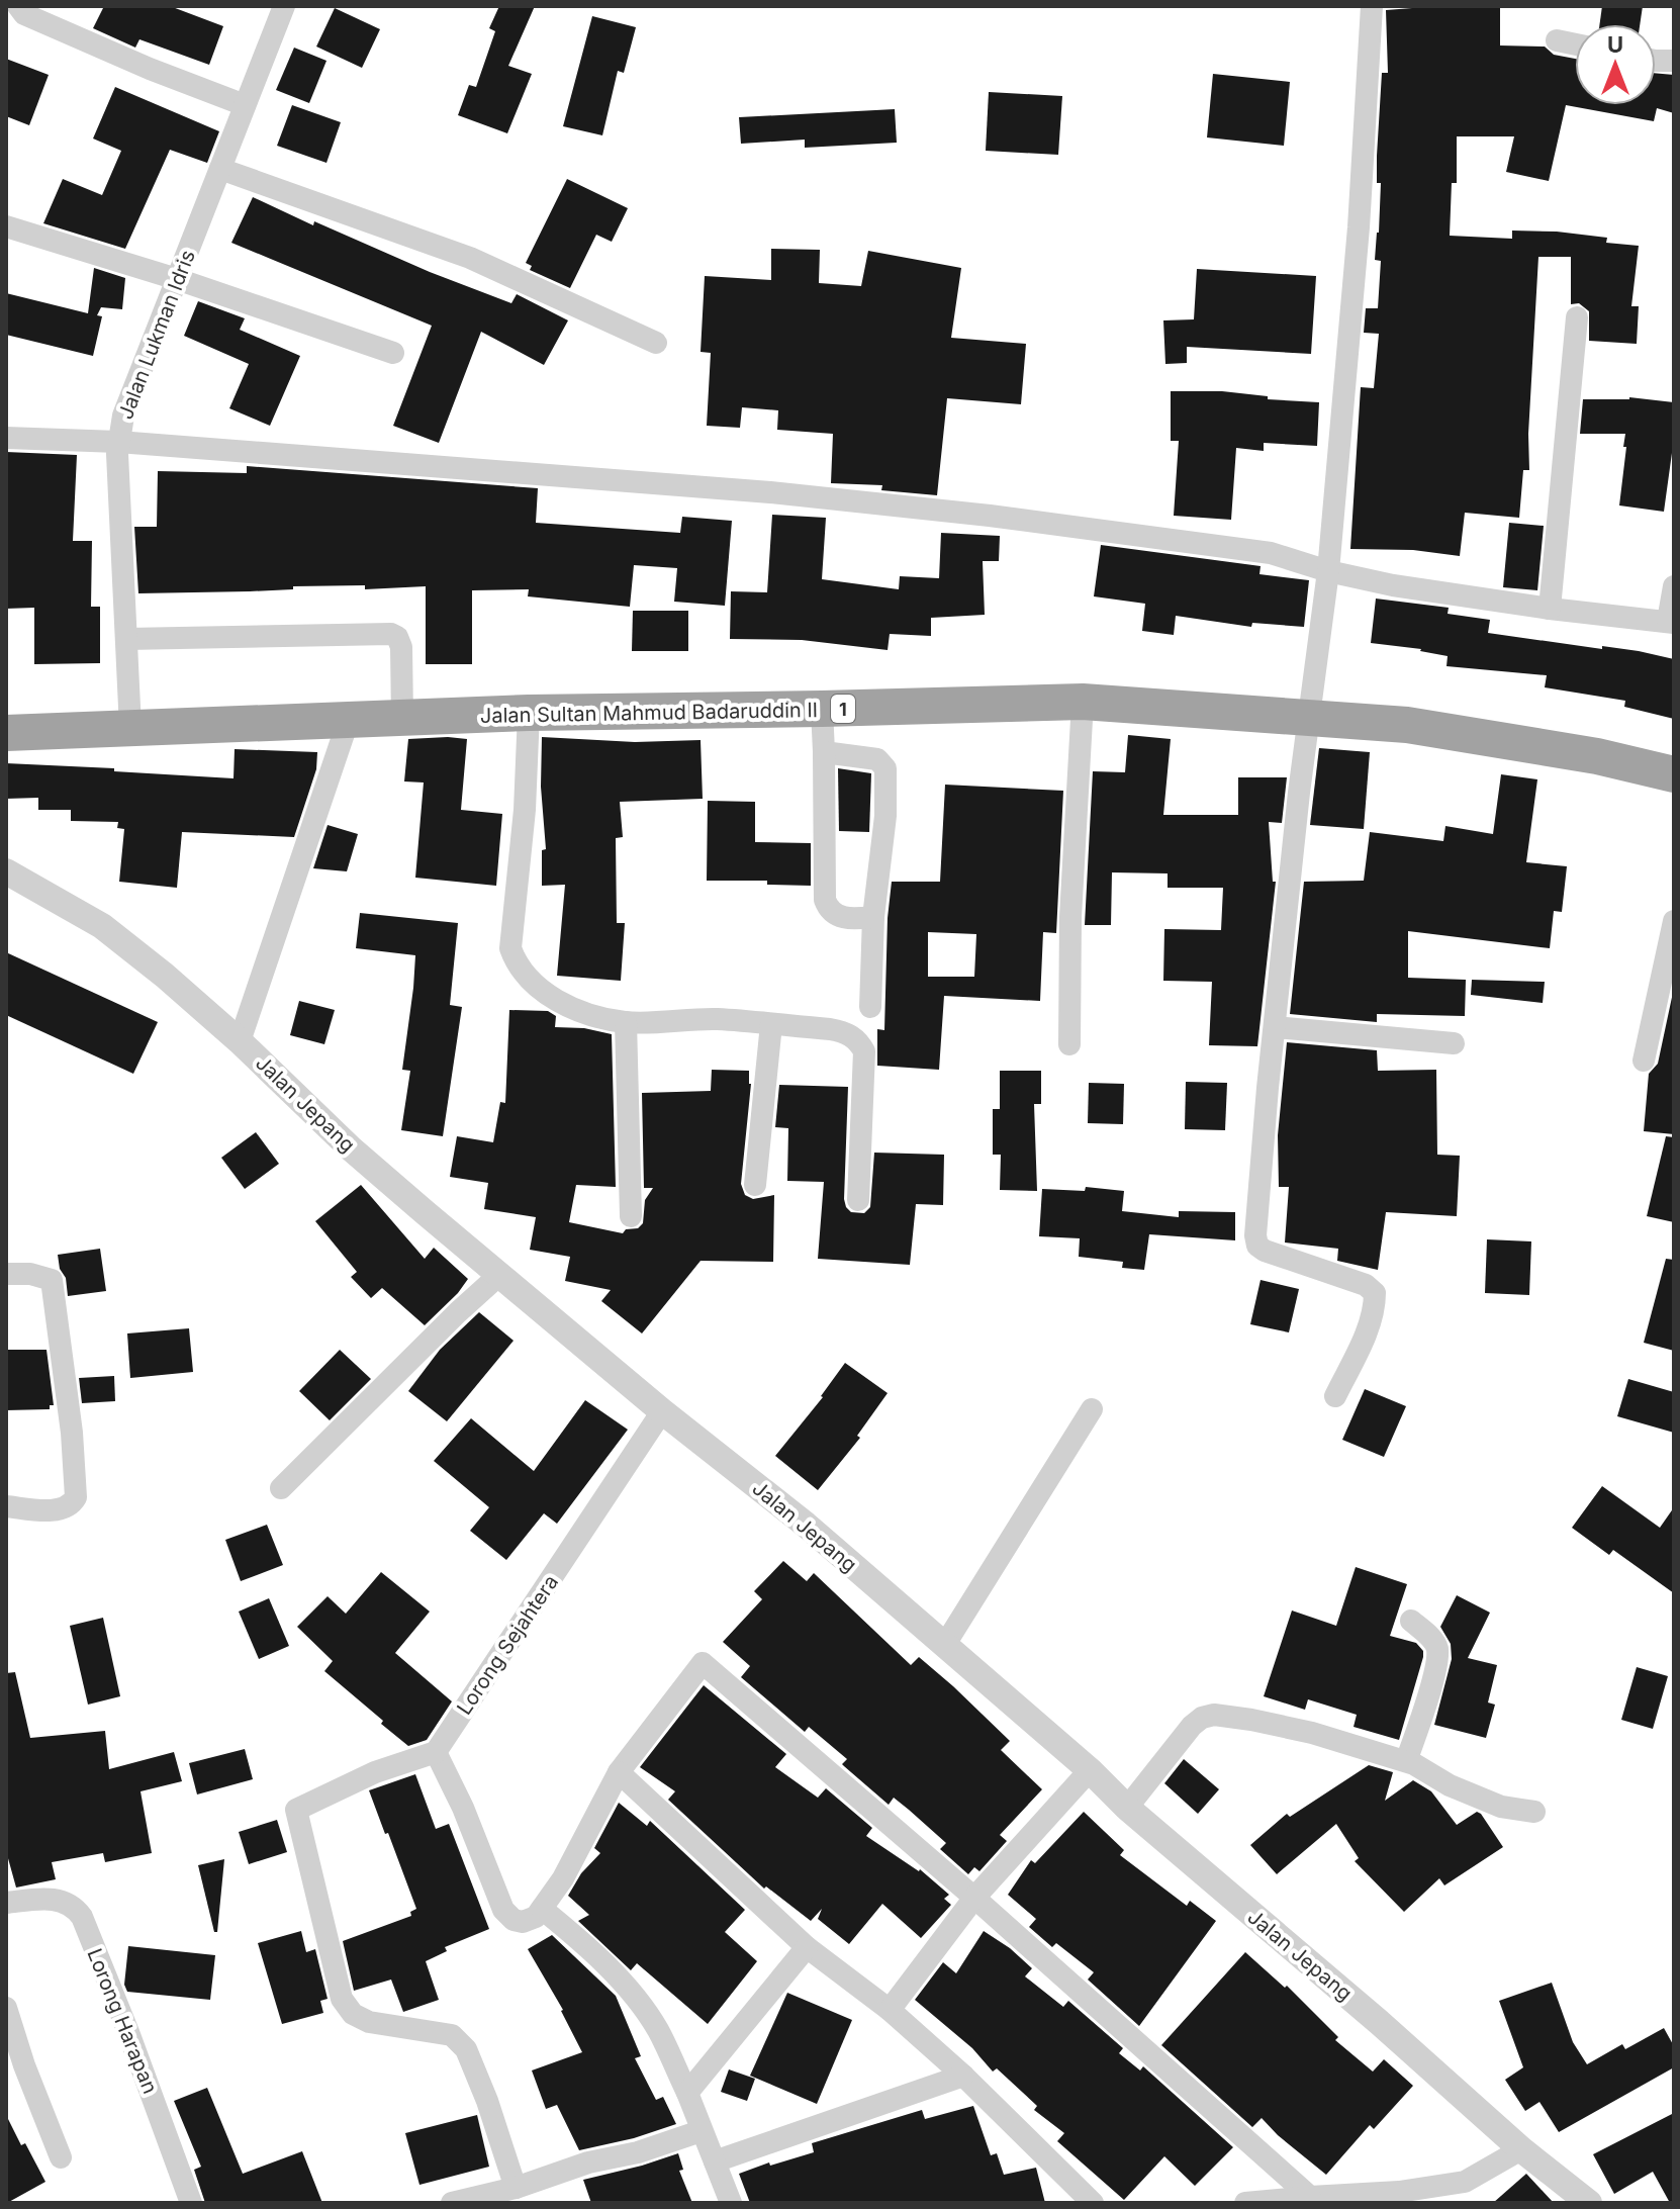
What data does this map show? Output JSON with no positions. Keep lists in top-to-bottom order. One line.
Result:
{"streets":{"highway":["1","Jalan Sultan Mahmud Badaruddin II"],"street":["Jalan Lukman Idris","Jalan Jepang","Lorong Sejahtera","Lorong Harapan"]},"crossings":[["Jalan Lukman Idris","Jalan Sultan Mahmud Badaruddin II"],["Jalan Jepang","Lorong Sejahtera"]],"north":"top"}
